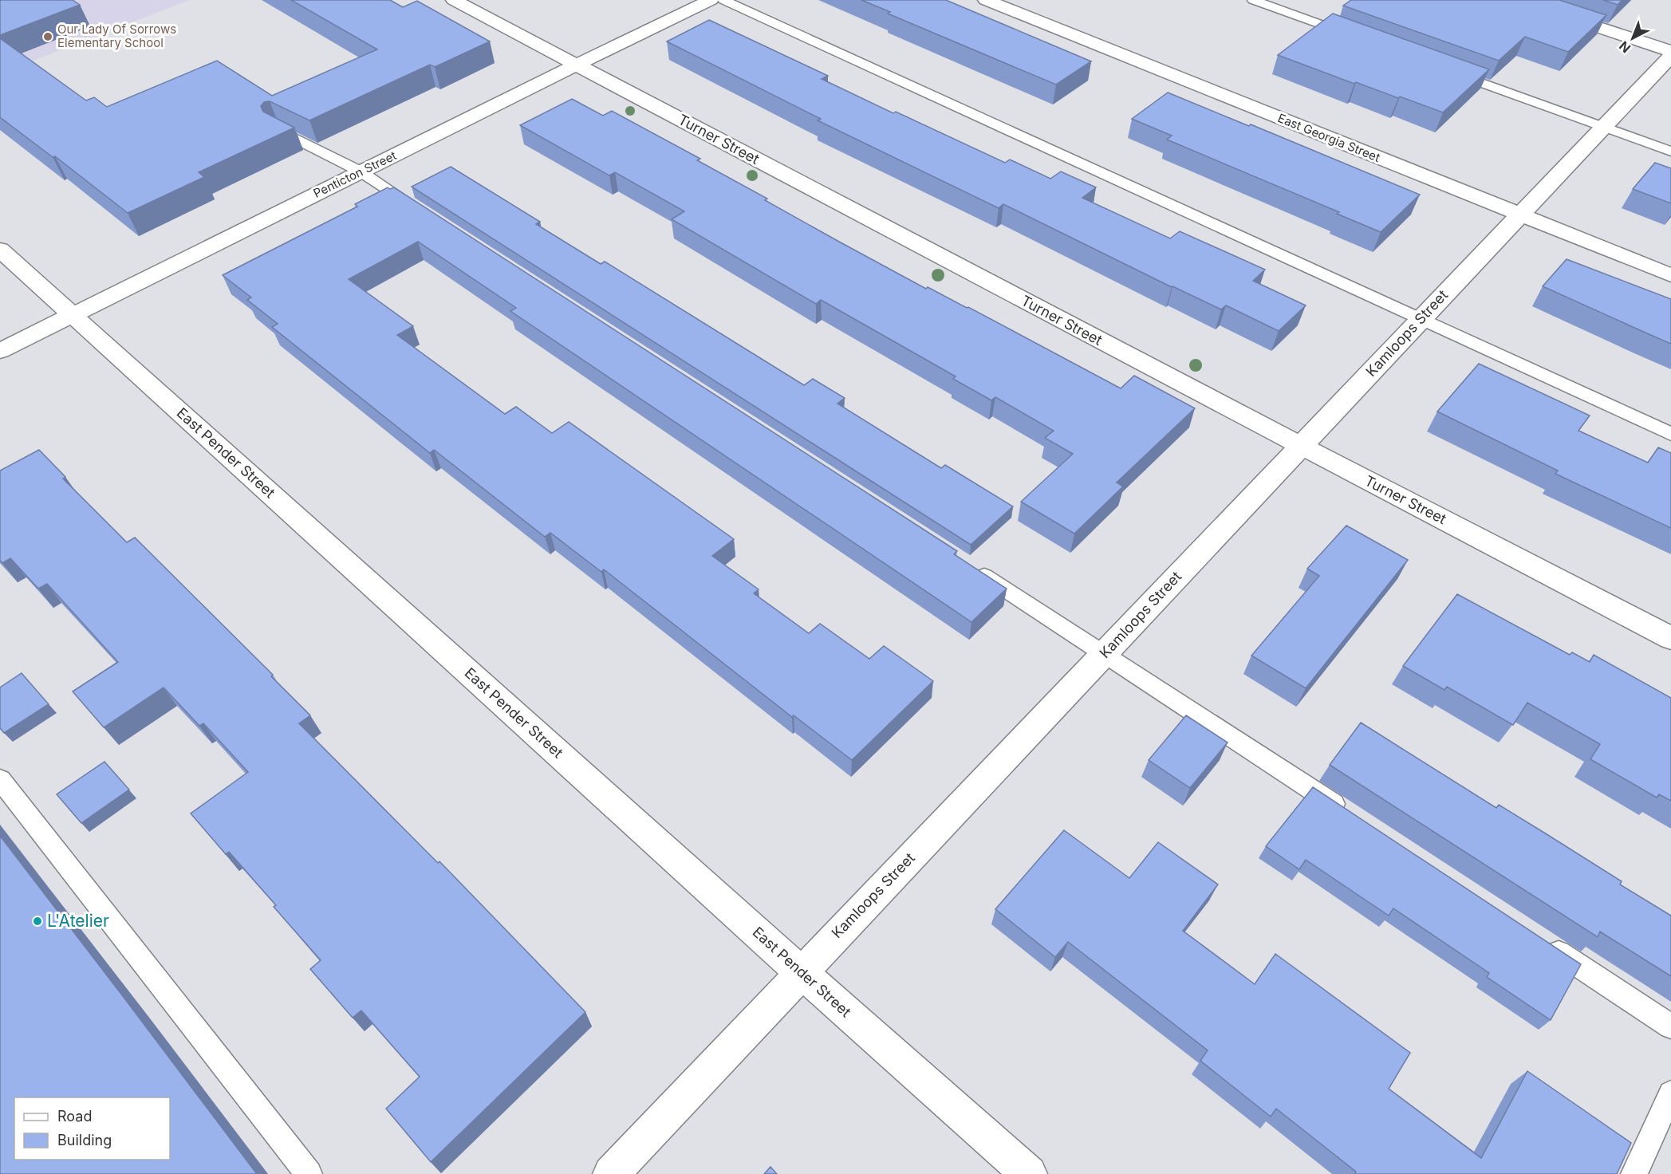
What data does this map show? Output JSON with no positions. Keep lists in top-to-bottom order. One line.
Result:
{"streets":{"street":["East Georgia Street","Turner Street","Penticton Street","Kamloops Street","East Pender Street"]},"crossings":[["East Georgia Street","Kamloops Street"],["Turner Street","Penticton Street"],["Turner Street","Kamloops Street"],["Penticton Street","East Pender Street"],["Kamloops Street","East Pender Street"]],"places":["Our Lady Of Sorrows Elementary School","L'Atelier"],"legend":["Road","Building"],"north":"bottom left"}
